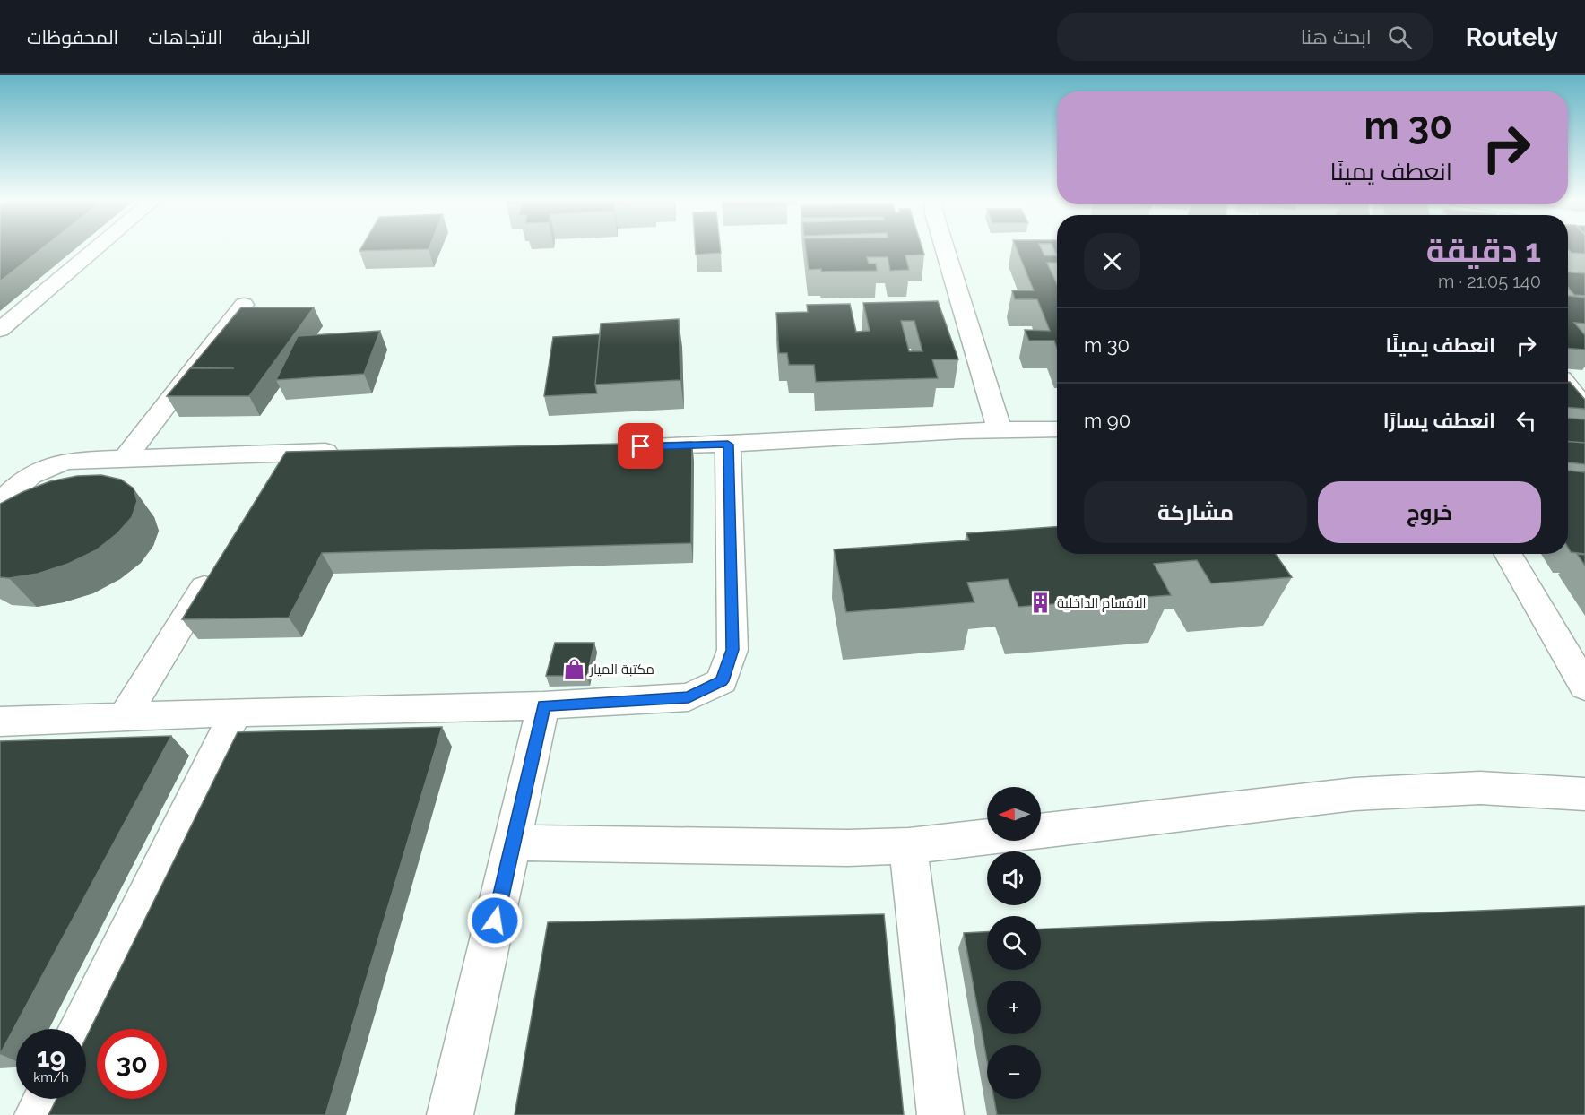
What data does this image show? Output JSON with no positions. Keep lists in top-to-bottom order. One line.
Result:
{"places":{"building":["الاقسام الداخلية"],"shop":["مكتبة الميار"]},"north":"left","page":{"header":"Routely","search":"ابحث هنا","nav":["الخريطة","الاتجاهات","المحفوظات"],"turn":["30 m","انعطف يمينًا"],"heading":["1 دقيقة","140 m · 21:05"],"list":[{"name":"انعطف يمينًا","value":"30 m"},{"name":"انعطف يسارًا","value":"90 m"}],"buttons":["خروج","مشاركة"],"map_buttons":["+","−"],"speed":"19 km/h","limit":"30"}}
